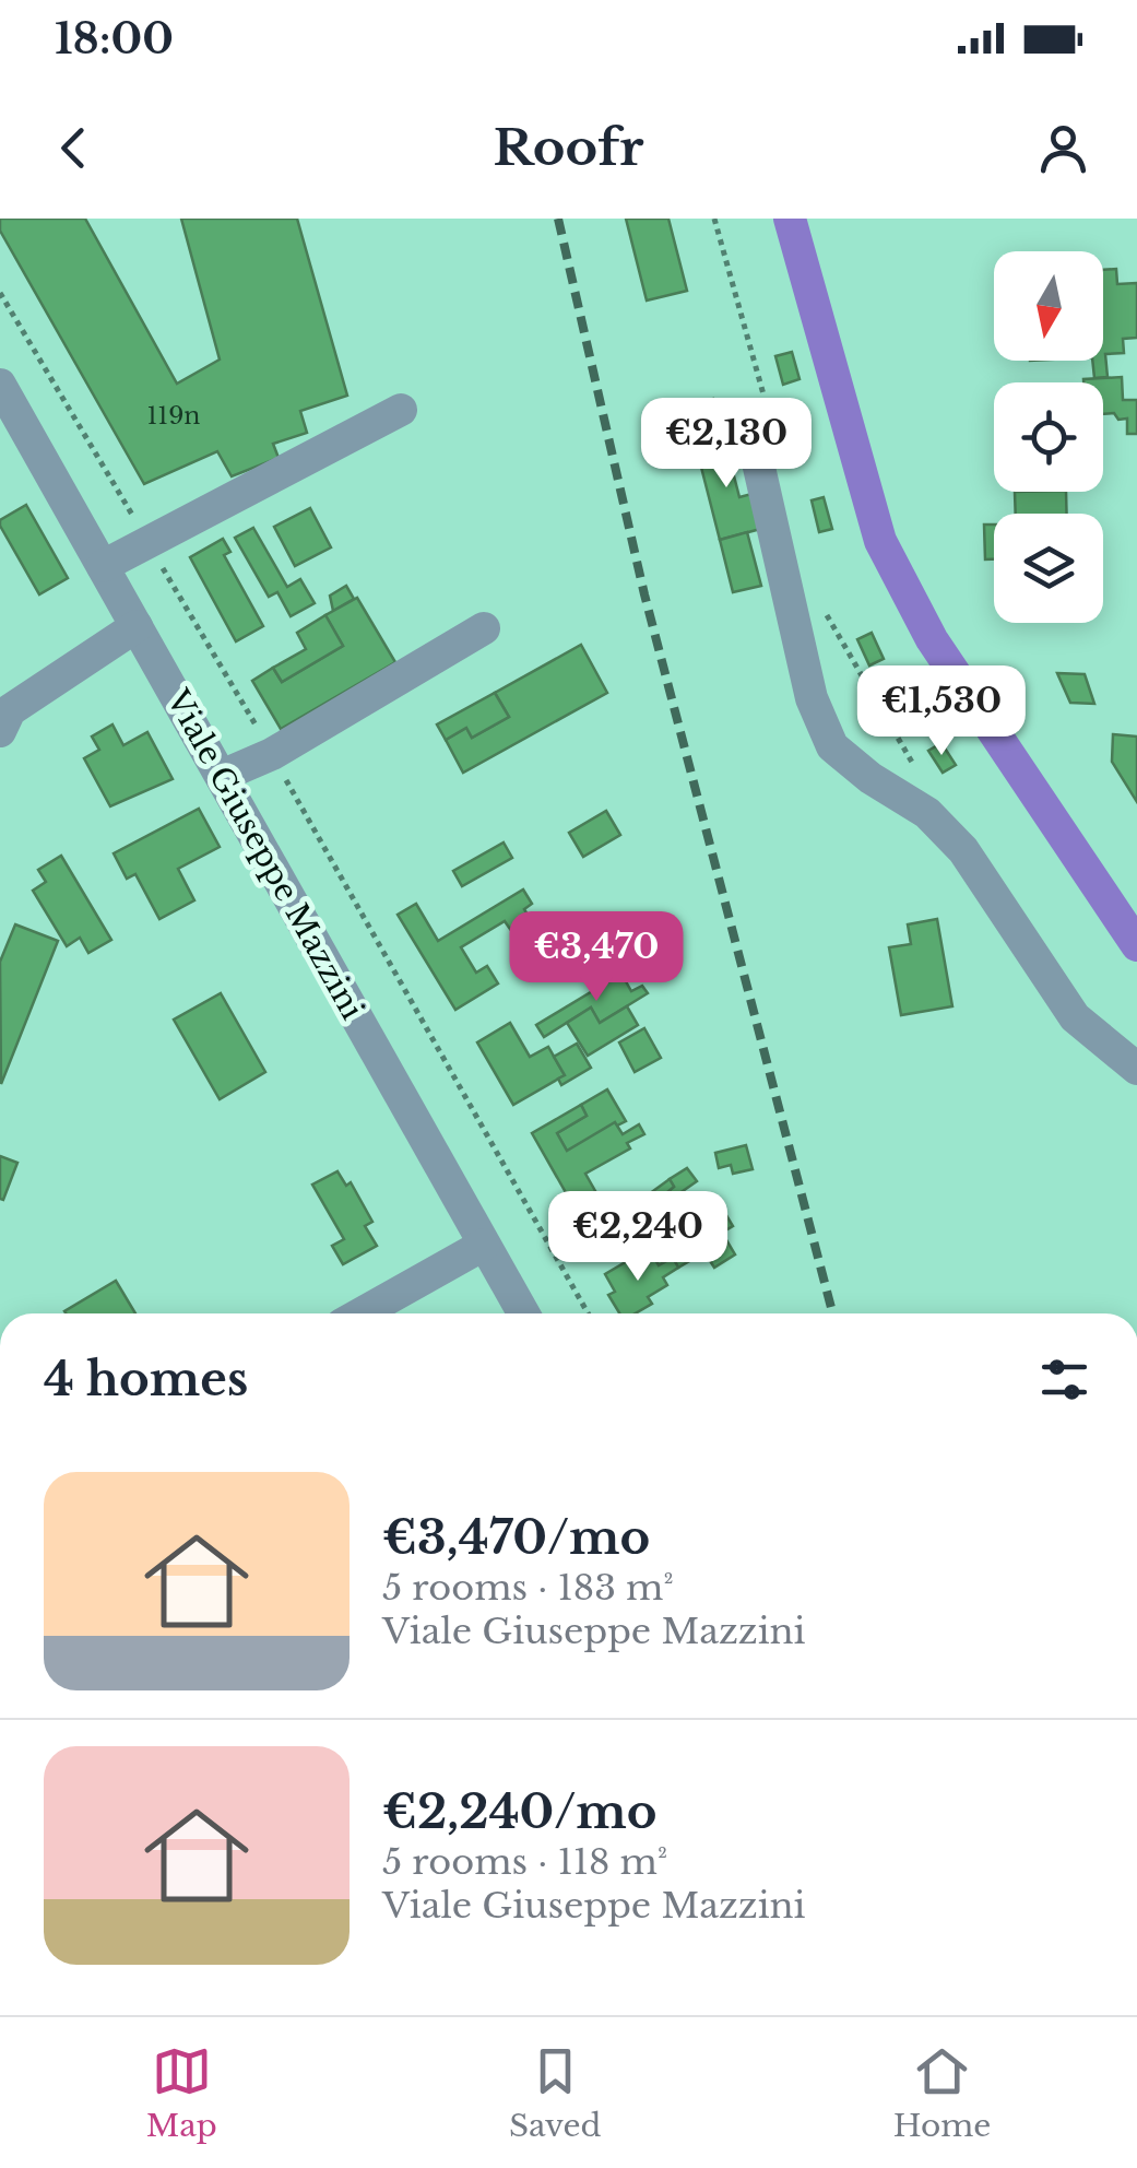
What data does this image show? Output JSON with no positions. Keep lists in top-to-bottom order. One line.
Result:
{"streets":{"street":["Viale Giuseppe Mazzini"]},"house_numbers":["119n"],"north":"bottom","page":{"status":"18:00","header":"Roofr","price":["€2,130","€1,530","€3,470","€2,240"],"heading":"4 homes","list":[{"name":"€3,470/mo","note":"5 rooms · 183 m² · Viale Giuseppe Mazzini"},{"name":"€2,240/mo","note":"5 rooms · 118 m² · Viale Giuseppe Mazzini"}],"tabs":["Map","Saved","Home"]}}
